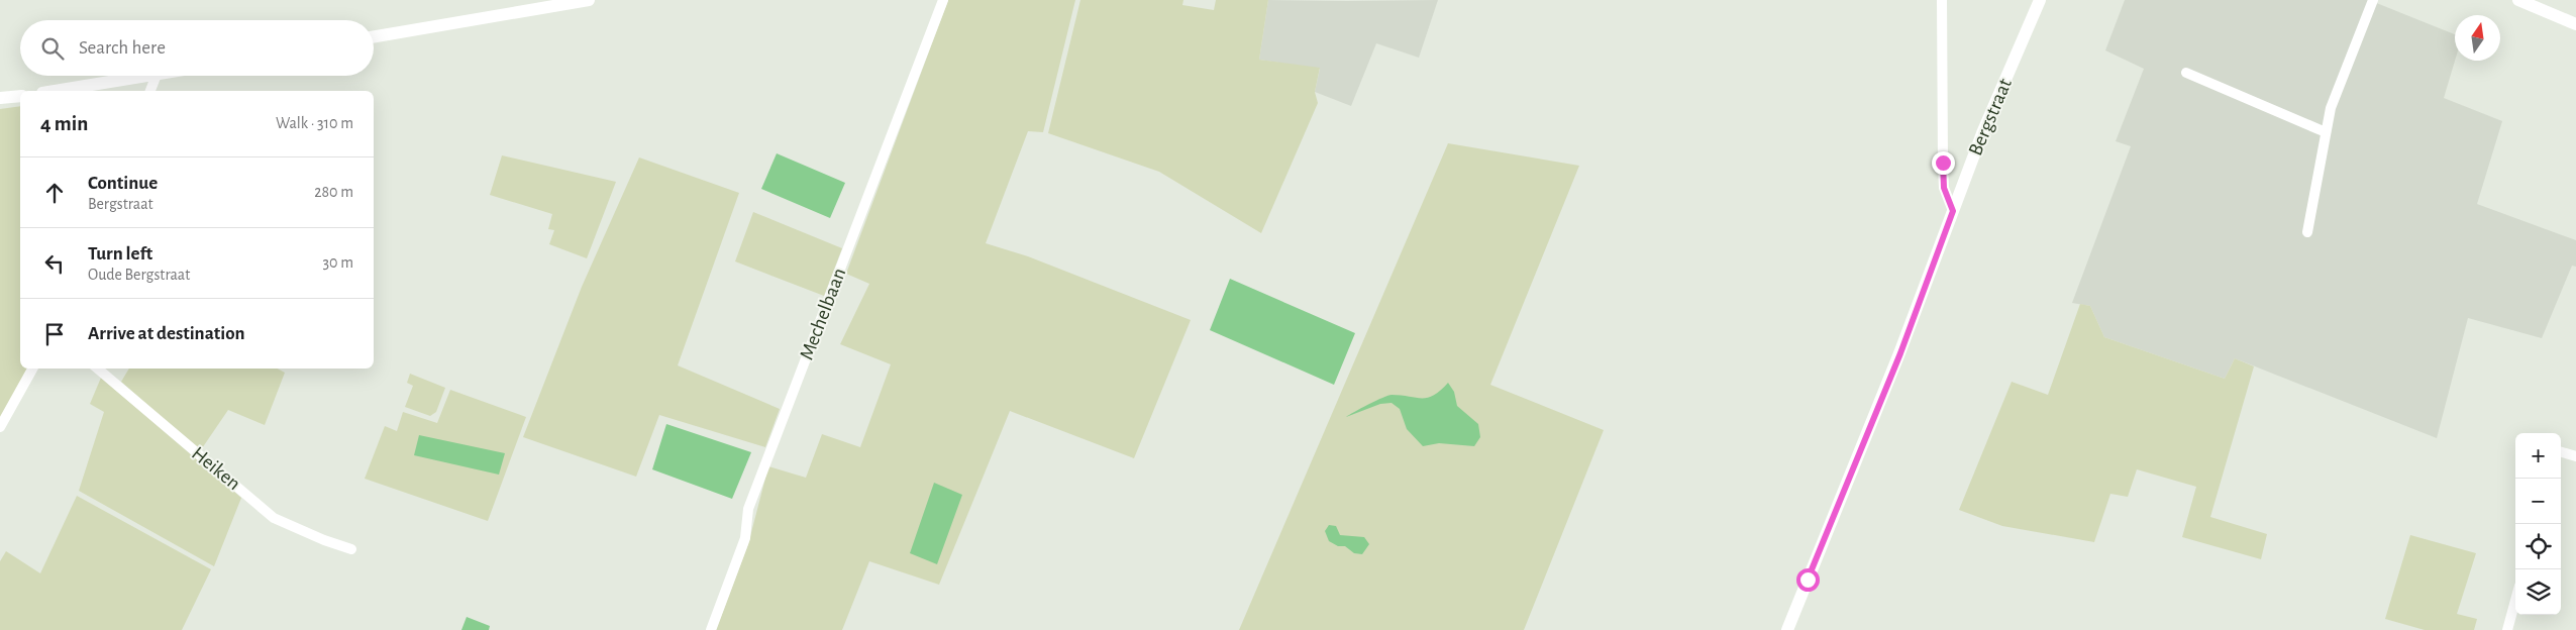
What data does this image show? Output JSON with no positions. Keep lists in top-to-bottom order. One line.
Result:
{"streets":{"street":["Bergstraat","Mechelbaan","Heiken"]},"north":"top","page":{"search":"Search here","heading":["4 min","Walk · 310 m"],"list":[["Continue","Bergstraat","280 m"],["Turn left","Oude Bergstraat","30 m"],"Arrive at destination"],"map_buttons":["+","−"]}}
